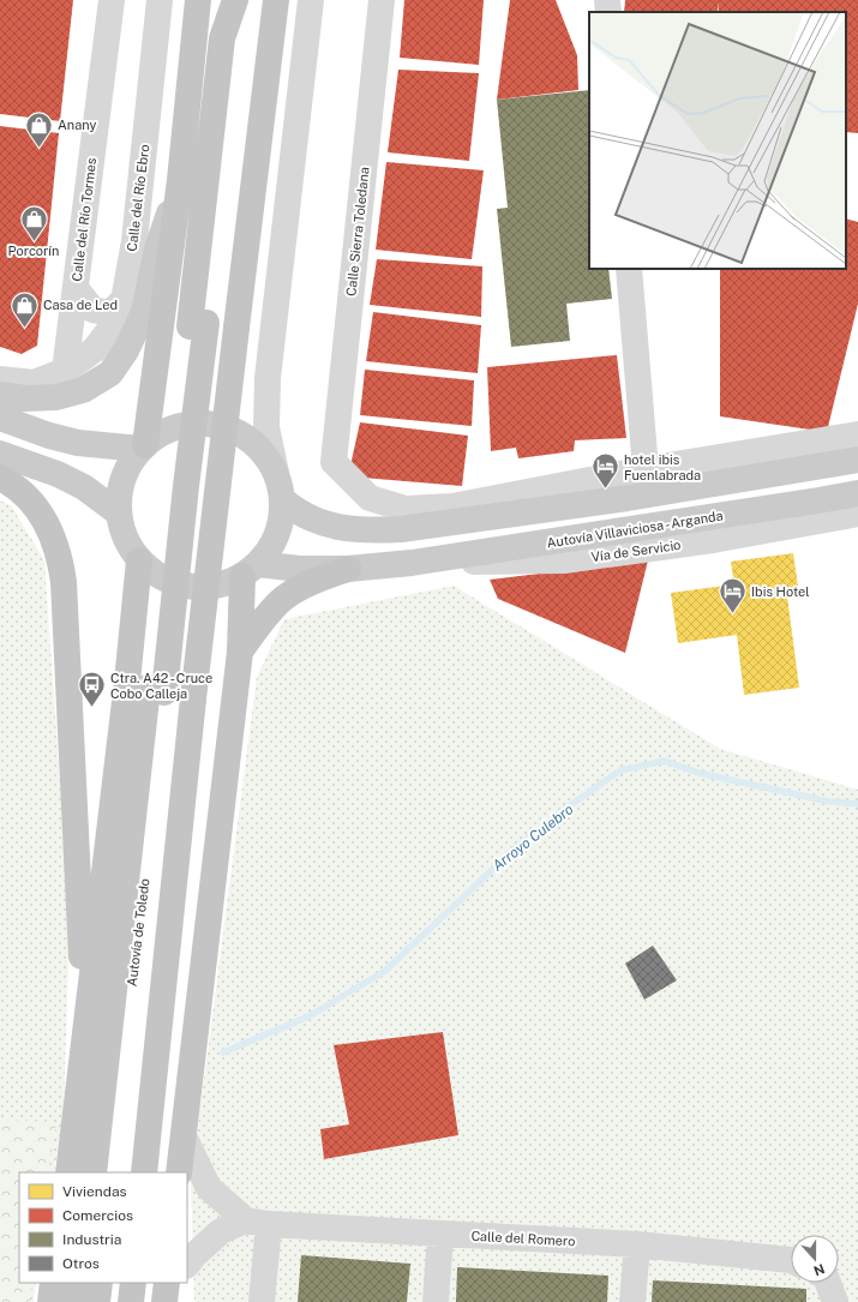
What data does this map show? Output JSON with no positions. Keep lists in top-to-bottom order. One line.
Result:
{"streets":{"highway":["Autovía de Toledo"],"main road":["Autovía Villaviciosa - Arganda"],"street":["Calle del Río Ebro","Calle del Río Tormes","Calle Sierra Toledana","Vía de Servicio","Calle del Romero"]},"crossings":[["Calle del Río Ebro","Calle del Río Tormes"],["Autovía Villaviciosa - Arganda","Vía de Servicio"]],"water":["Arroyo Culebro"],"places":{"shop":["Anany","Porcorín","Casa de Led"],"hotel":["hotel ibis Fuenlabrada","Ibis Hotel"],"bus stop":["Ctra. A42 - Cruce Cobo Calleja"]},"legend":["Viviendas","Comercios","Industria","Otros"],"north":"bottom"}
